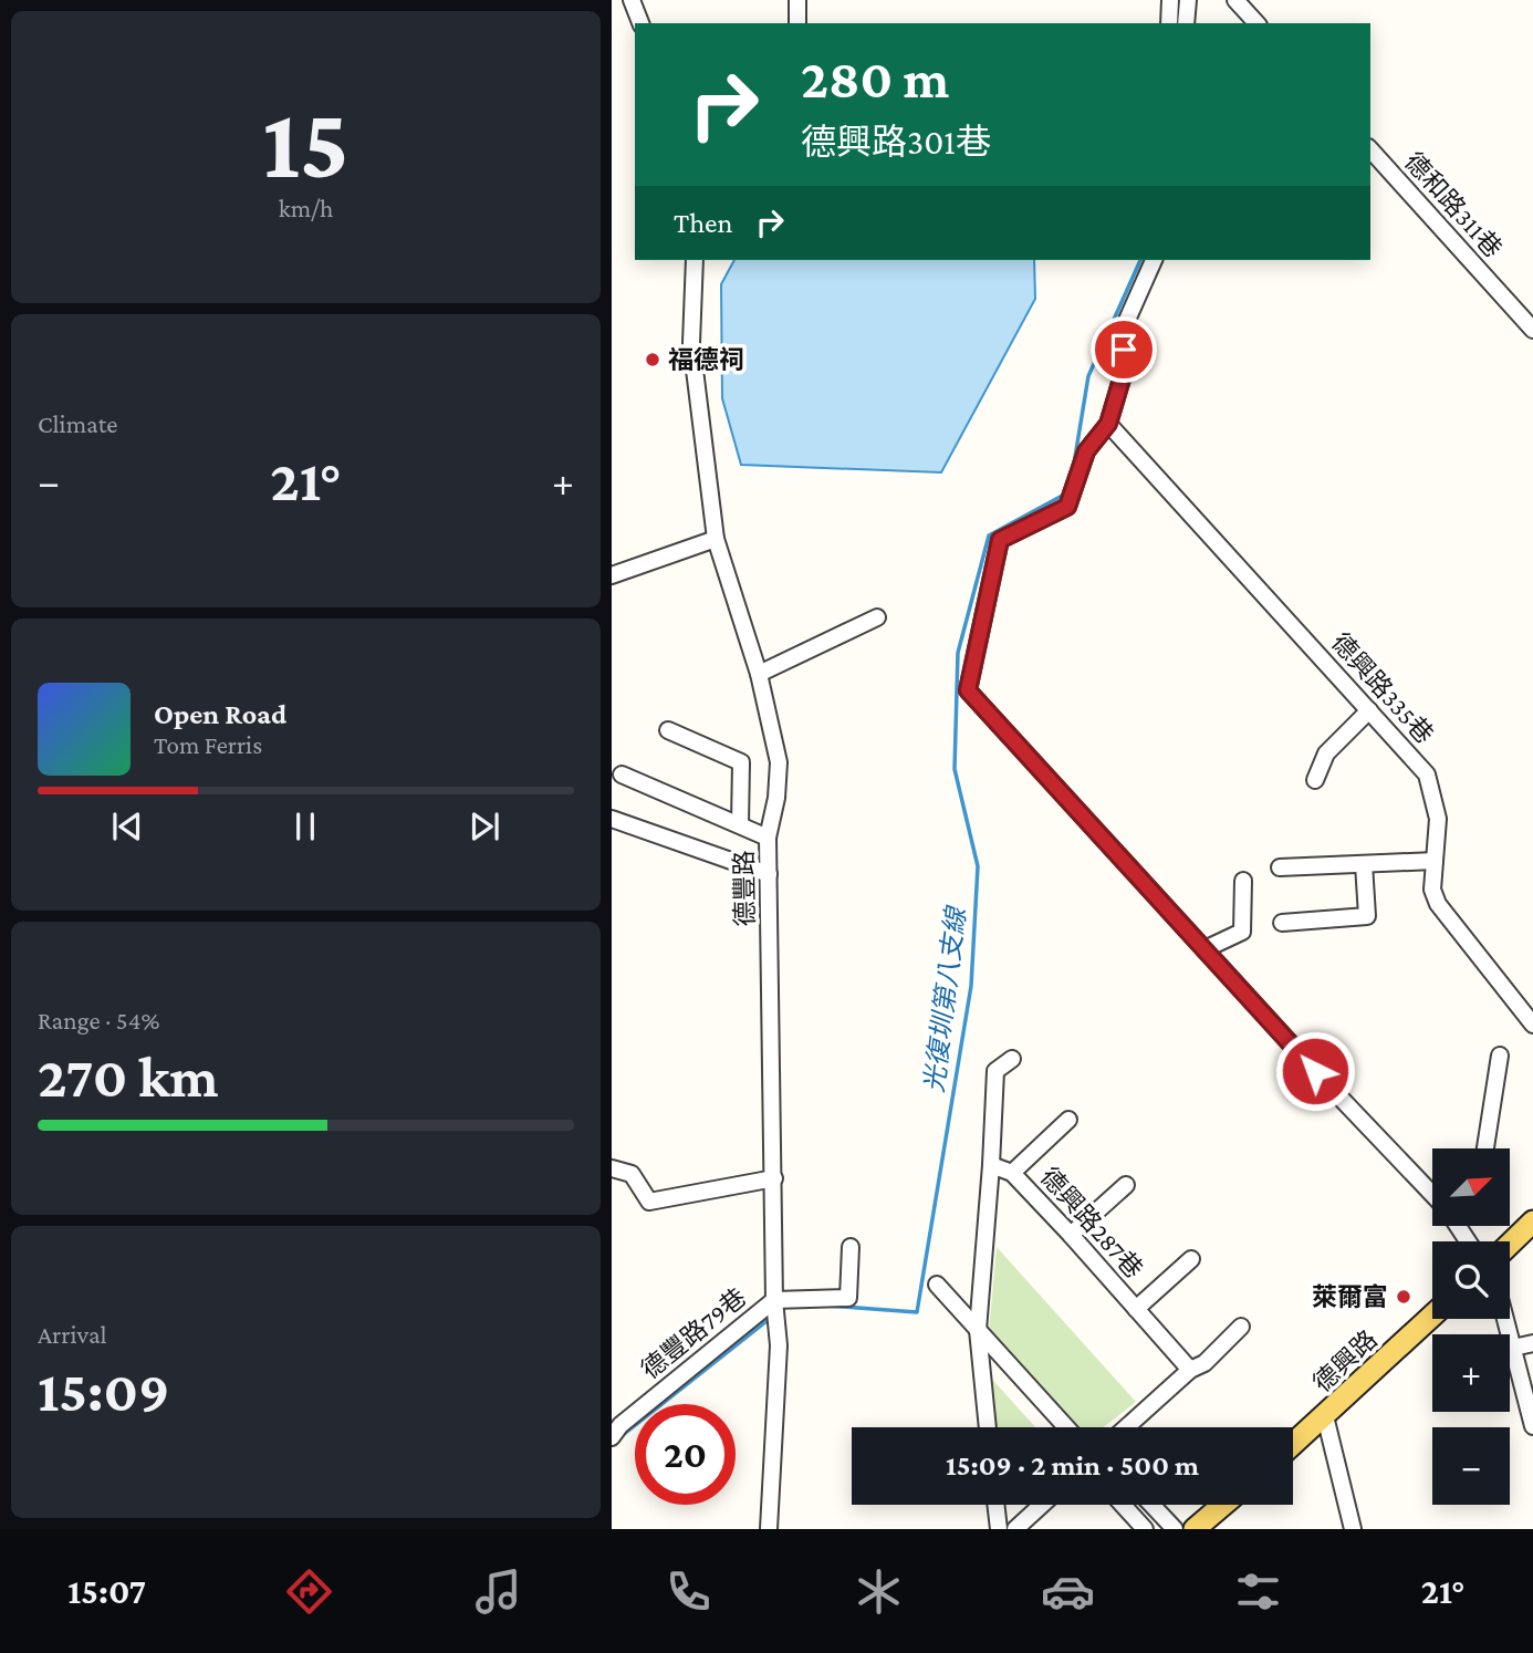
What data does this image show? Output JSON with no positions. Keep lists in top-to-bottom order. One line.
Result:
{"streets":{"main road":["德興路"],"street":["德和路311巷","德興路335巷","德豐路","德興路287巷","德豐路79巷"]},"crossings":[["德豐路","德豐路79巷"]],"water":["光復圳第八支線"],"places":["福德祠","萊爾富"],"north":"top right","page":{"tile":[["15","km/h"],"Climate",["Range · 54%","270 km"],["Arrival","15:09"]],"turn":["280 m","德興路301巷"],"then":"Then","heat":["−","21°","+"],"song":["Open Road","Tom Ferris"],"map_buttons":["+","−"],"limit":"20","trip":"15:09 · 2 min · 500 m","tabs":["15:07","21°"]}}
